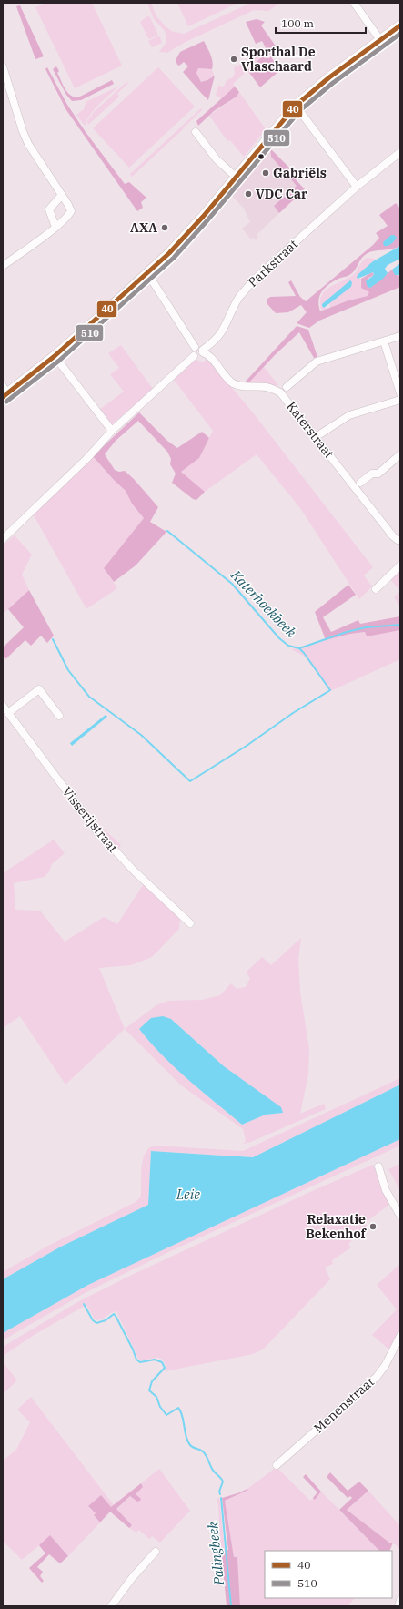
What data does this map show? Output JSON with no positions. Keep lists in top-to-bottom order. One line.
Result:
{"streets":{"street":["Parkstraat","Katerstraat","Visserijstraat","Menenstraat"]},"crossings":[["Parkstraat","Katerstraat"]],"water":["Katerhoekbeek","Leie","Palingbeek"],"places":["Sporthal De Vlaschaard","Gabriëls","VDC Car","AXA","Relaxatie Bekenhof"],"lines":["transit line 40","transit line 510"],"legend":["40","510"],"scale_bar":"100 m"}
